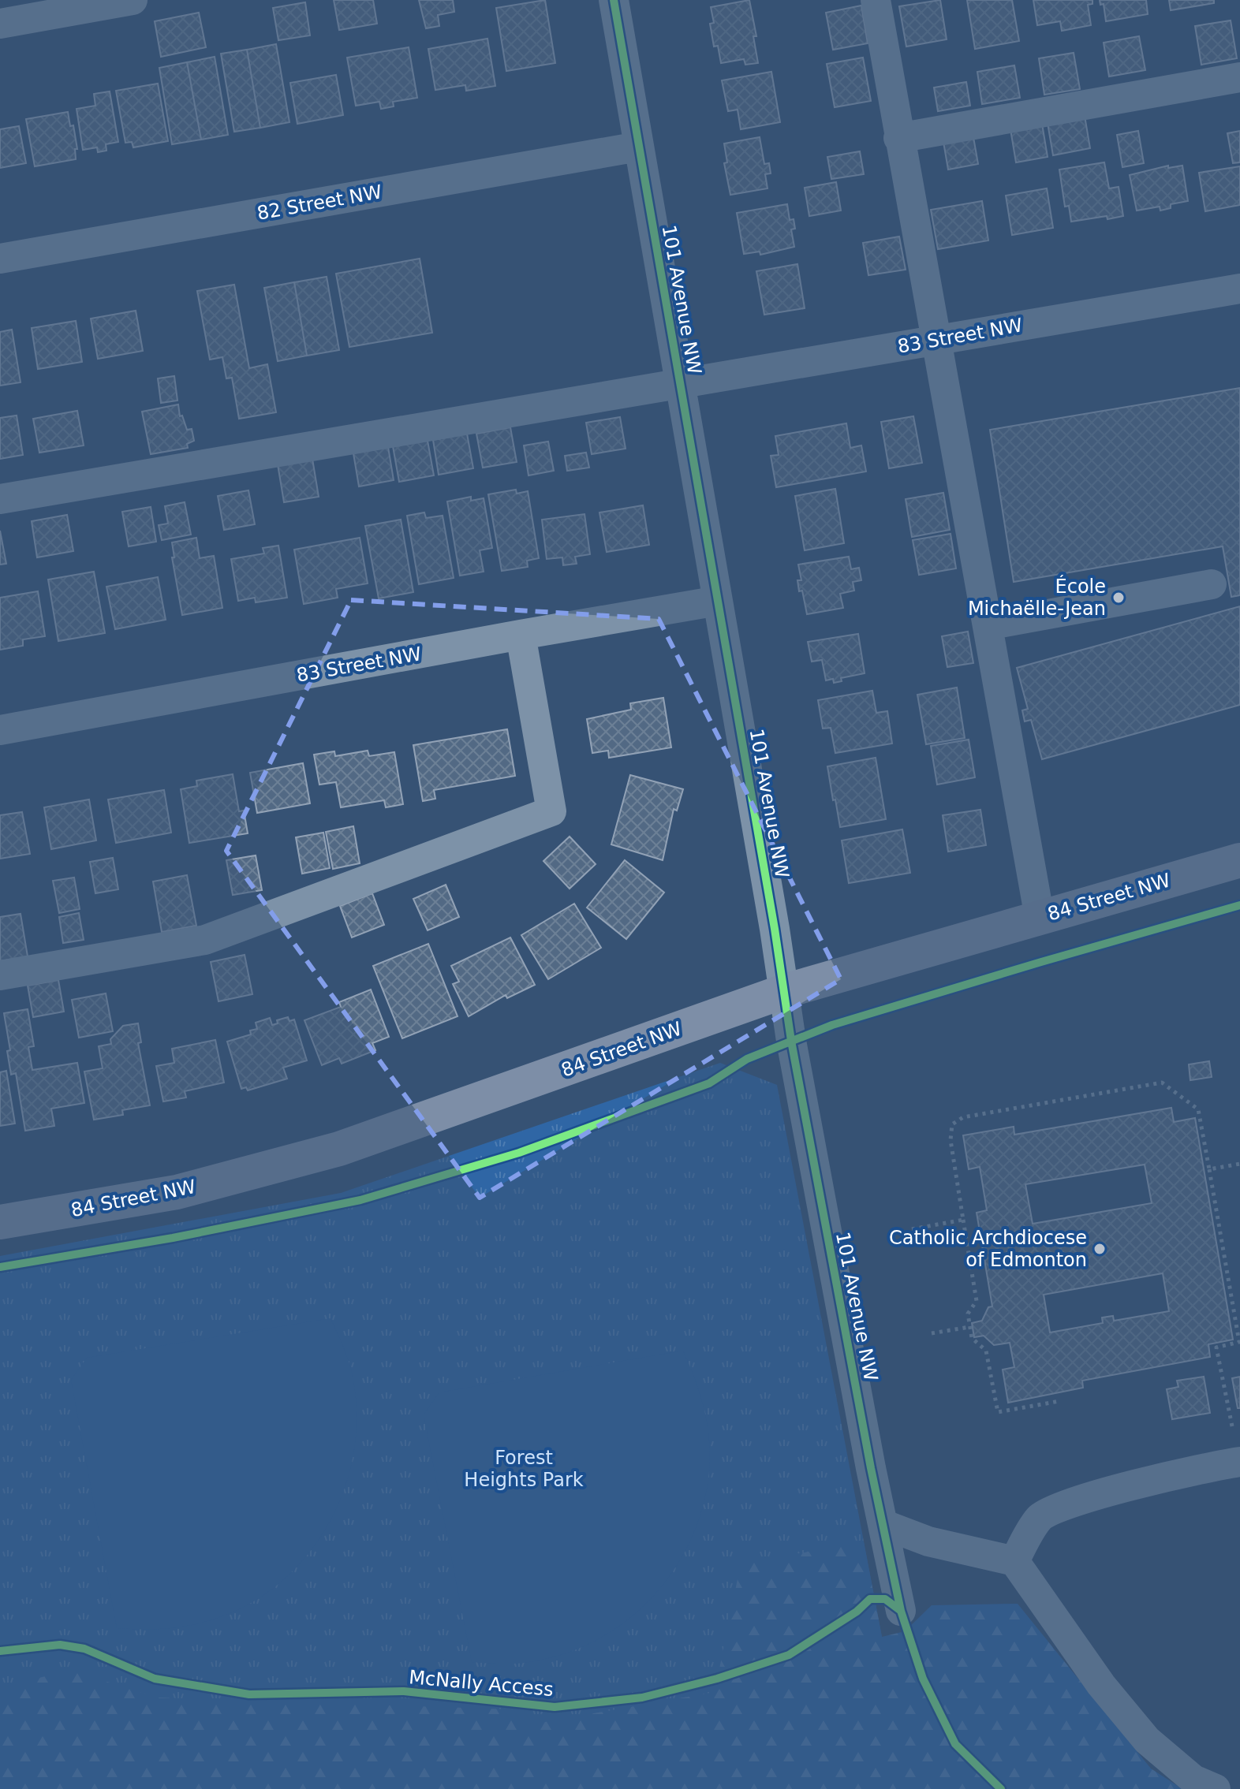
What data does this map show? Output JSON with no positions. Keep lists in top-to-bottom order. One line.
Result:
{"streets":{"main road":["84 Street NW"],"street":["82 Street NW","101 Avenue NW","83 Street NW"],"cycle path":["McNally Access"]},"crossings":[["82 Street NW","101 Avenue NW"],["101 Avenue NW","83 Street NW"],["101 Avenue NW","84 Street NW"]],"parks":["Forest Heights Park"],"places":["École Michaëlle-Jean","Catholic Archdiocese of Edmonton"]}
